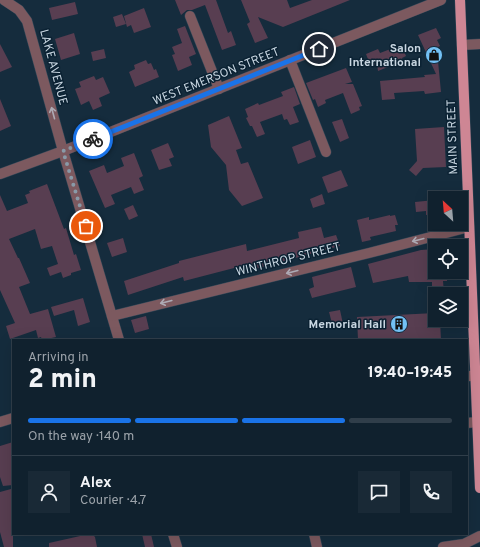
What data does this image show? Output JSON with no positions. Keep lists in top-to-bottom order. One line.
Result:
{"streets":{"main road":["MAIN STREET"],"street":["LAKE AVENUE","WEST EMERSON STREET","WINTHROP STREET"]},"crossings":[["LAKE AVENUE","WEST EMERSON STREET"],["LAKE AVENUE","WINTHROP STREET"],["MAIN STREET","WINTHROP STREET"]],"one_way":["LAKE AVENUE","WINTHROP STREET"],"places":{"shop":["Salon International"],"building":["Memorial Hall"]},"north":"top left","page":{"heading":["2 min","Arriving in","19:40–19:45"],"panel":["Alex","Courier · 4.7"],"bar":"On the way · 140 m"}}
